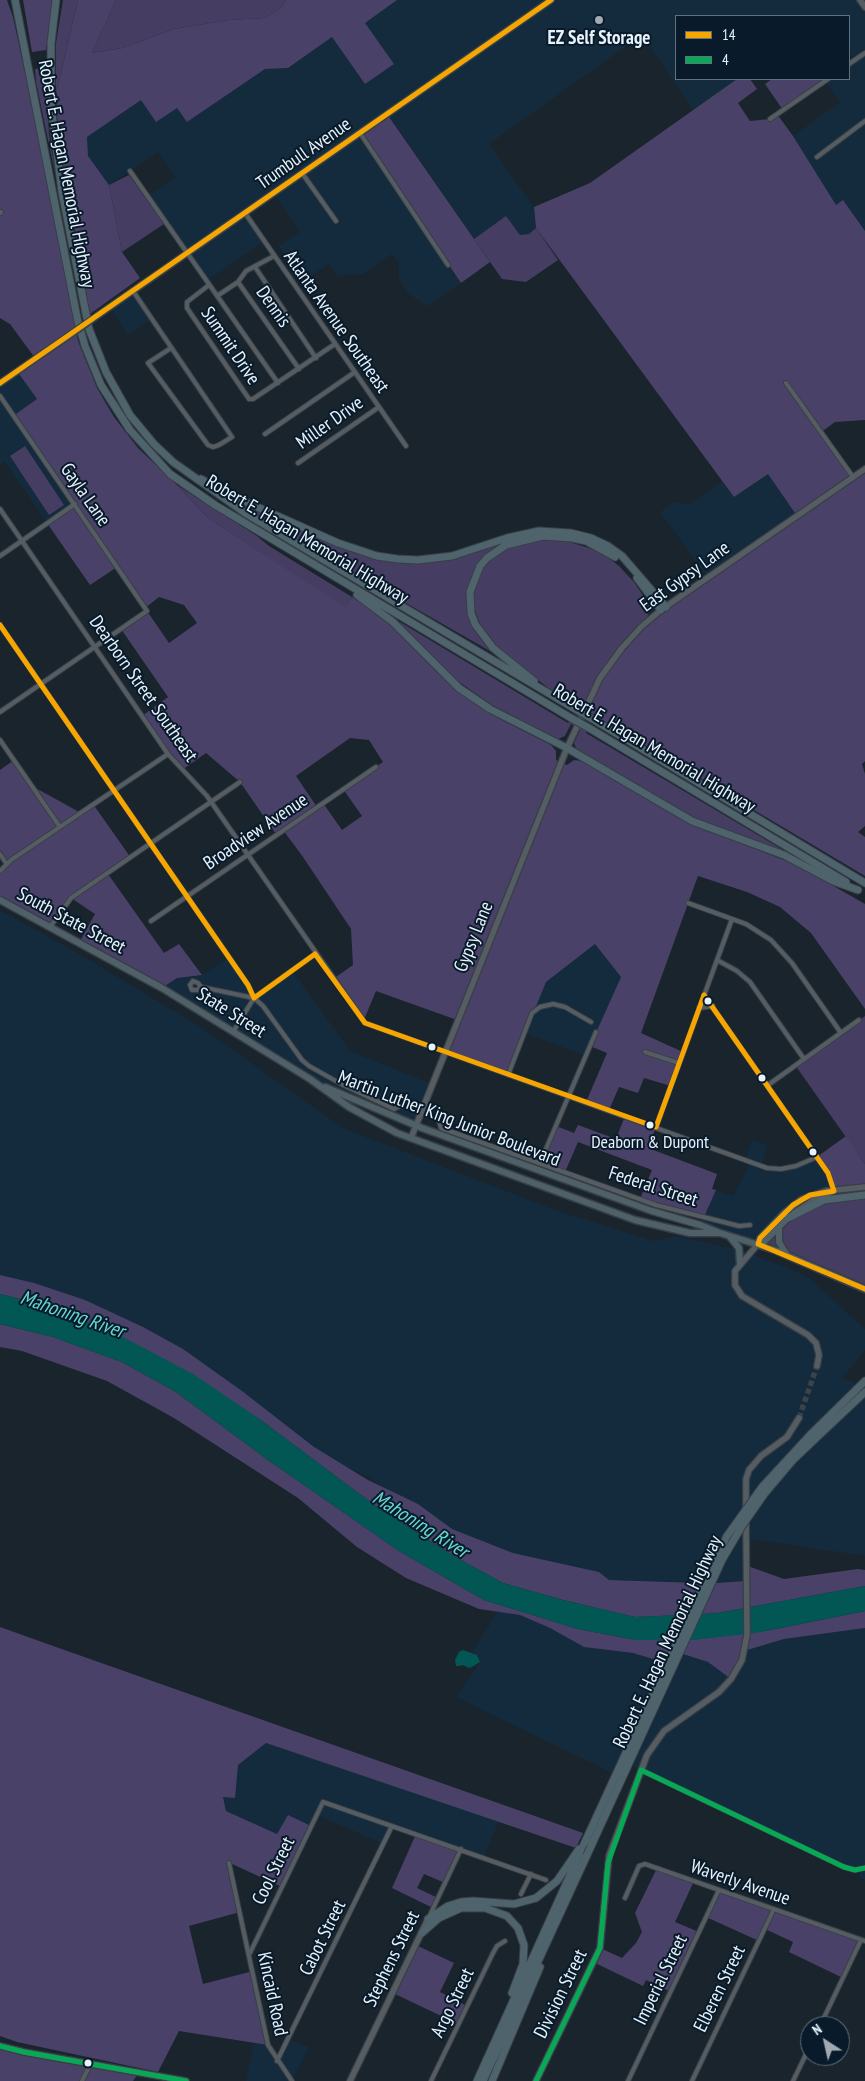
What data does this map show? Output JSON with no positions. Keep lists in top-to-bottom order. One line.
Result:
{"streets":{"highway":["Robert E. Hagan Memorial Highway"],"main road":["South State Street","State Street","Martin Luther King Junior Boulevard"],"street":["Trumbull Avenue","Dennis","Atlanta Avenue Southeast","Summit Drive","Miller Drive","Gayla Lane","East Gypsy Lane","Dearborn Street Southeast","Broadview Avenue","Gypsy Lane","Federal Street","Cool Street","Waverly Avenue","Cabot Street","Stephens Street","Imperial Street","Elberen Street","Kincaid Road","Division Street","Argo Street"]},"crossings":[["Trumbull Avenue","Atlanta Avenue Southeast"],["Atlanta Avenue Southeast","Miller Drive"],["Gayla Lane","Dearborn Street Southeast"],["East Gypsy Lane","Gypsy Lane"],["Dearborn Street Southeast","Broadview Avenue"],["Dearborn Street Southeast","Gypsy Lane"],["South State Street","State Street"],["Gypsy Lane","Martin Luther King Junior Boulevard"],["State Street","Martin Luther King Junior Boulevard"],["Cool Street","Cabot Street"],["Cool Street","Kincaid Road"],["Waverly Avenue","Imperial Street"],["Waverly Avenue","Elberen Street"],["Cabot Street","Kincaid Road"]],"water":["Mahoning River"],"places":["EZ Self Storage","Deaborn & Dupont"],"lines":["transit line 14","transit line 4"],"legend":["14","4"],"north":"top left"}
